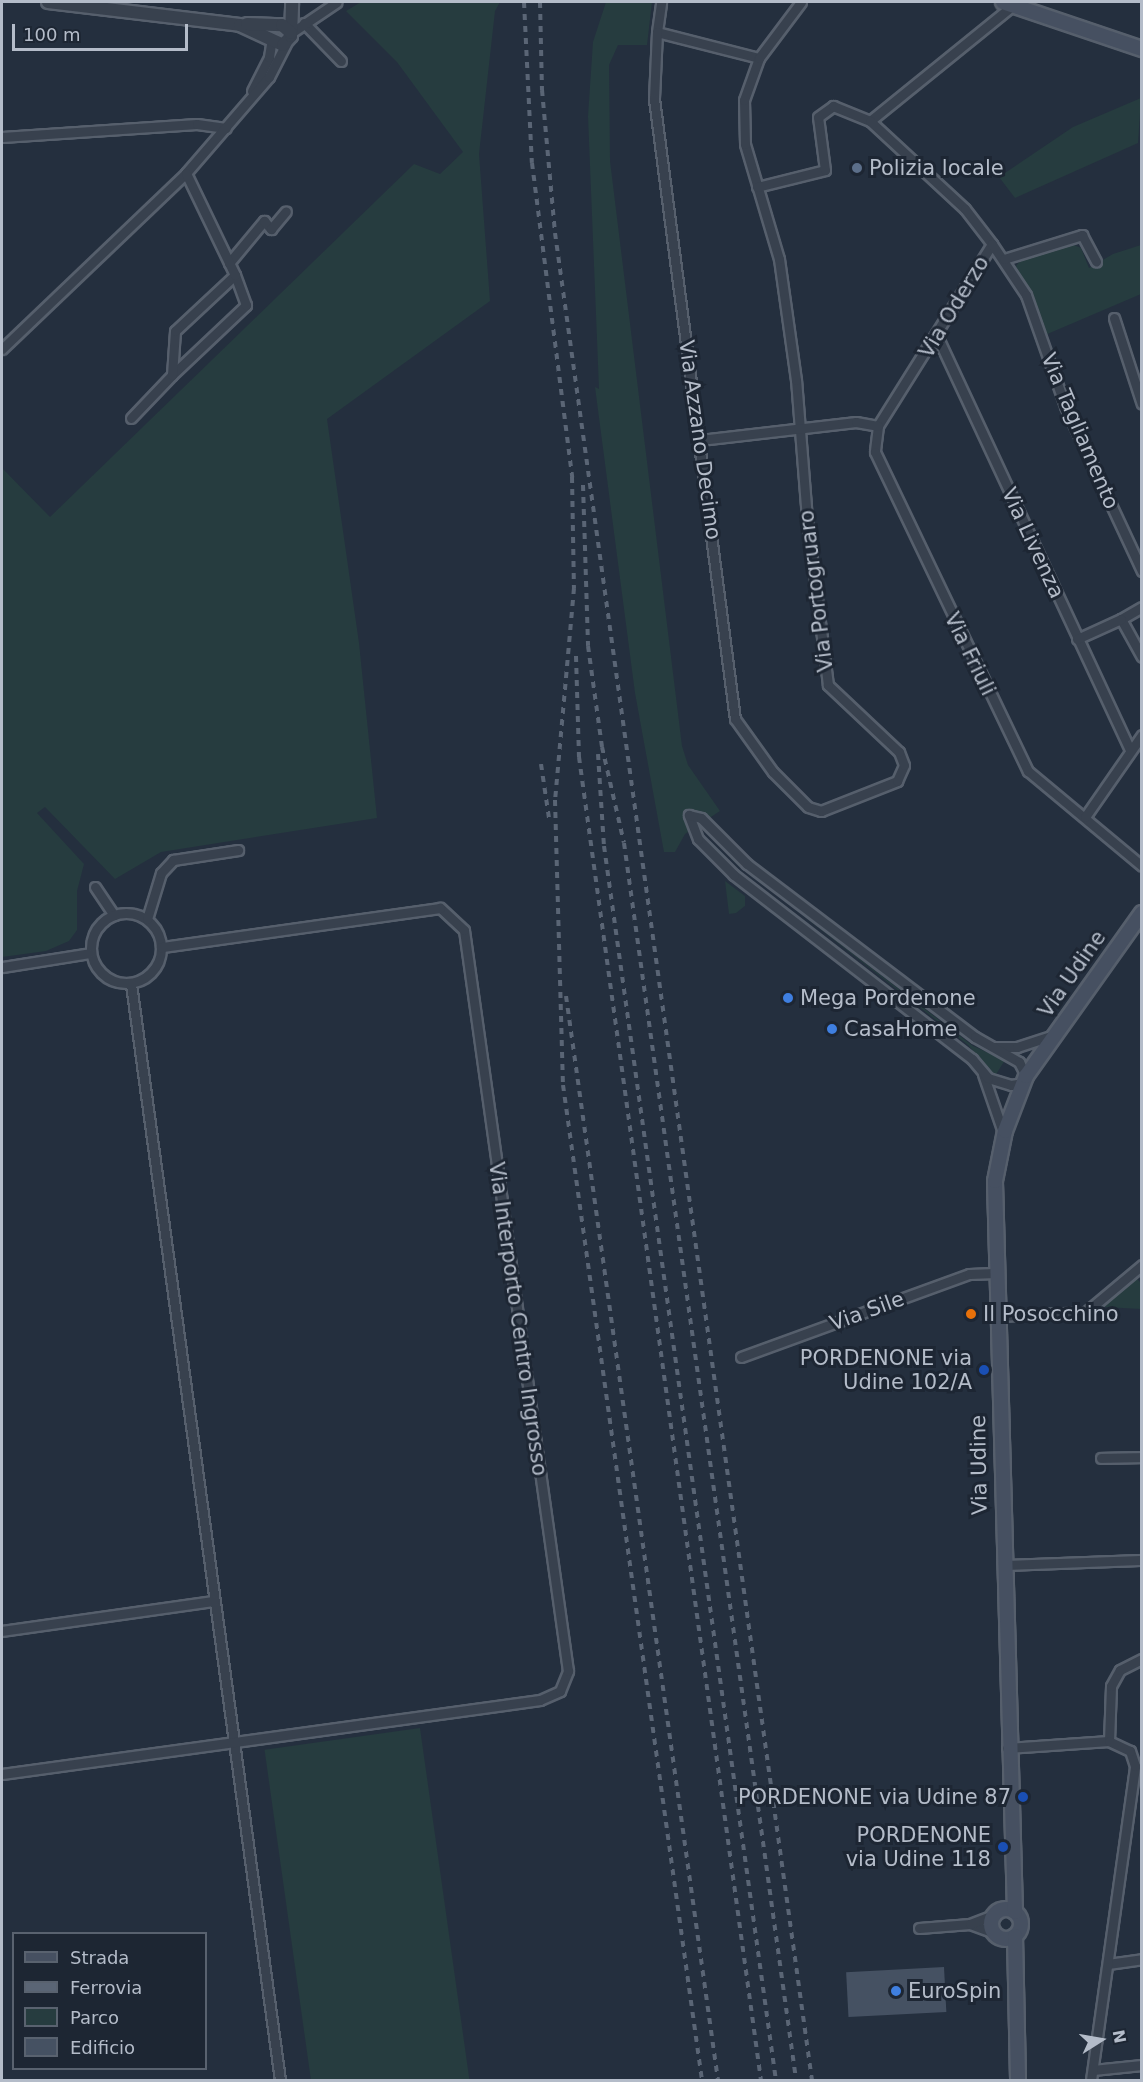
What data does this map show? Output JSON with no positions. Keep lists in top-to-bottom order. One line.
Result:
{"streets":{"main road":["Via Udine"],"street":["Via Oderzo","Via Tagliamento","Via Azzano Decimo","Via Livenza","Via Portogruaro","Via Friuli","Via Sile","Via Interporto Centro Ingrosso"]},"crossings":[["Via Oderzo","Via Tagliamento"],["Via Oderzo","Via Livenza"],["Via Oderzo","Via Portogruaro"],["Via Oderzo","Via Friuli"],["Via Azzano Decimo","Via Portogruaro"],["Via Udine","Via Sile"]],"places":["Polizia locale","Mega Pordenone","CasaHome","Il Posocchino","PORDENONE via Udine 102/A","PORDENONE via Udine 87","PORDENONE via Udine 118","EuroSpin"],"legend":["Strada","Ferrovia","Parco","Edificio"],"scale_bar":"100 m","north":"right"}
